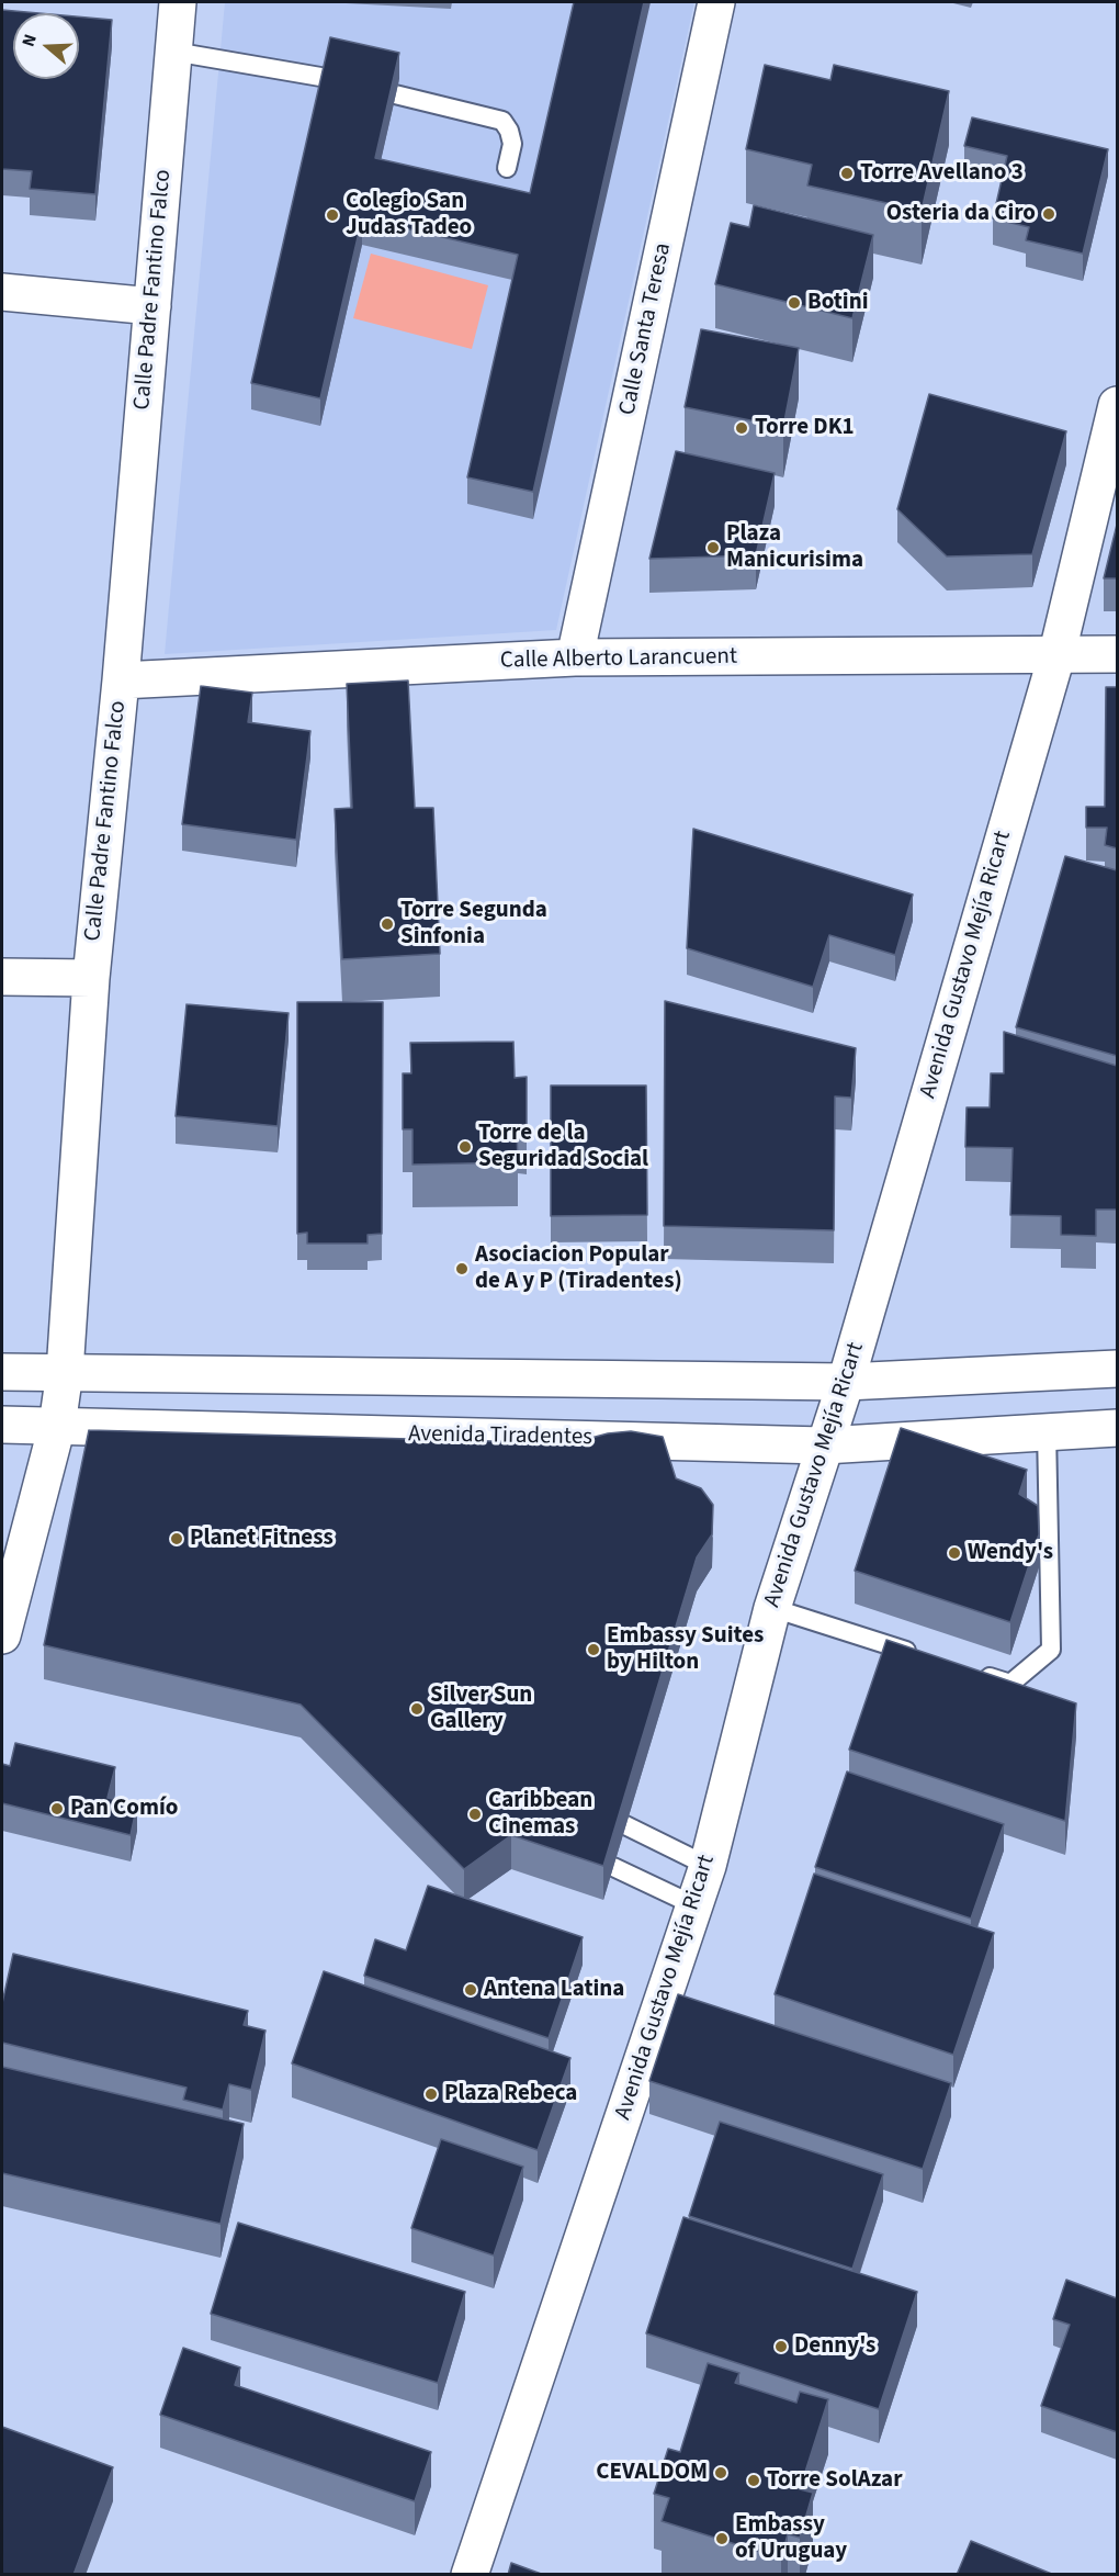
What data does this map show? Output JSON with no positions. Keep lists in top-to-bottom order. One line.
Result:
{"streets":{"street":["Calle Padre Fantino Falco","Calle Santa Teresa","Calle Alberto Larancuent","Avenida Gustavo Mejía Ricart","Avenida Tiradentes"]},"crossings":[["Calle Padre Fantino Falco","Calle Alberto Larancuent"],["Calle Padre Fantino Falco","Avenida Tiradentes"],["Calle Santa Teresa","Calle Alberto Larancuent"],["Calle Alberto Larancuent","Avenida Gustavo Mejía Ricart"],["Avenida Gustavo Mejía Ricart","Avenida Tiradentes"]],"places":["Torre Avellano 3","Osteria da Ciro","Colegio San Judas Tadeo","Botini","Torre DK1","Plaza Manicurisima","Torre Segunda Sinfonia","Torre de la Seguridad Social","Asociacion Popular de A y P (Tiradentes)","Planet Fitness","Wendy's","Embassy Suites by Hilton","Silver Sun Gallery","Pan Comío","Caribbean Cinemas","Antena Latina","Plaza Rebeca","Denny's","CEVALDOM","Torre SolAzar","Embassy of Uruguay"],"north":"left"}
